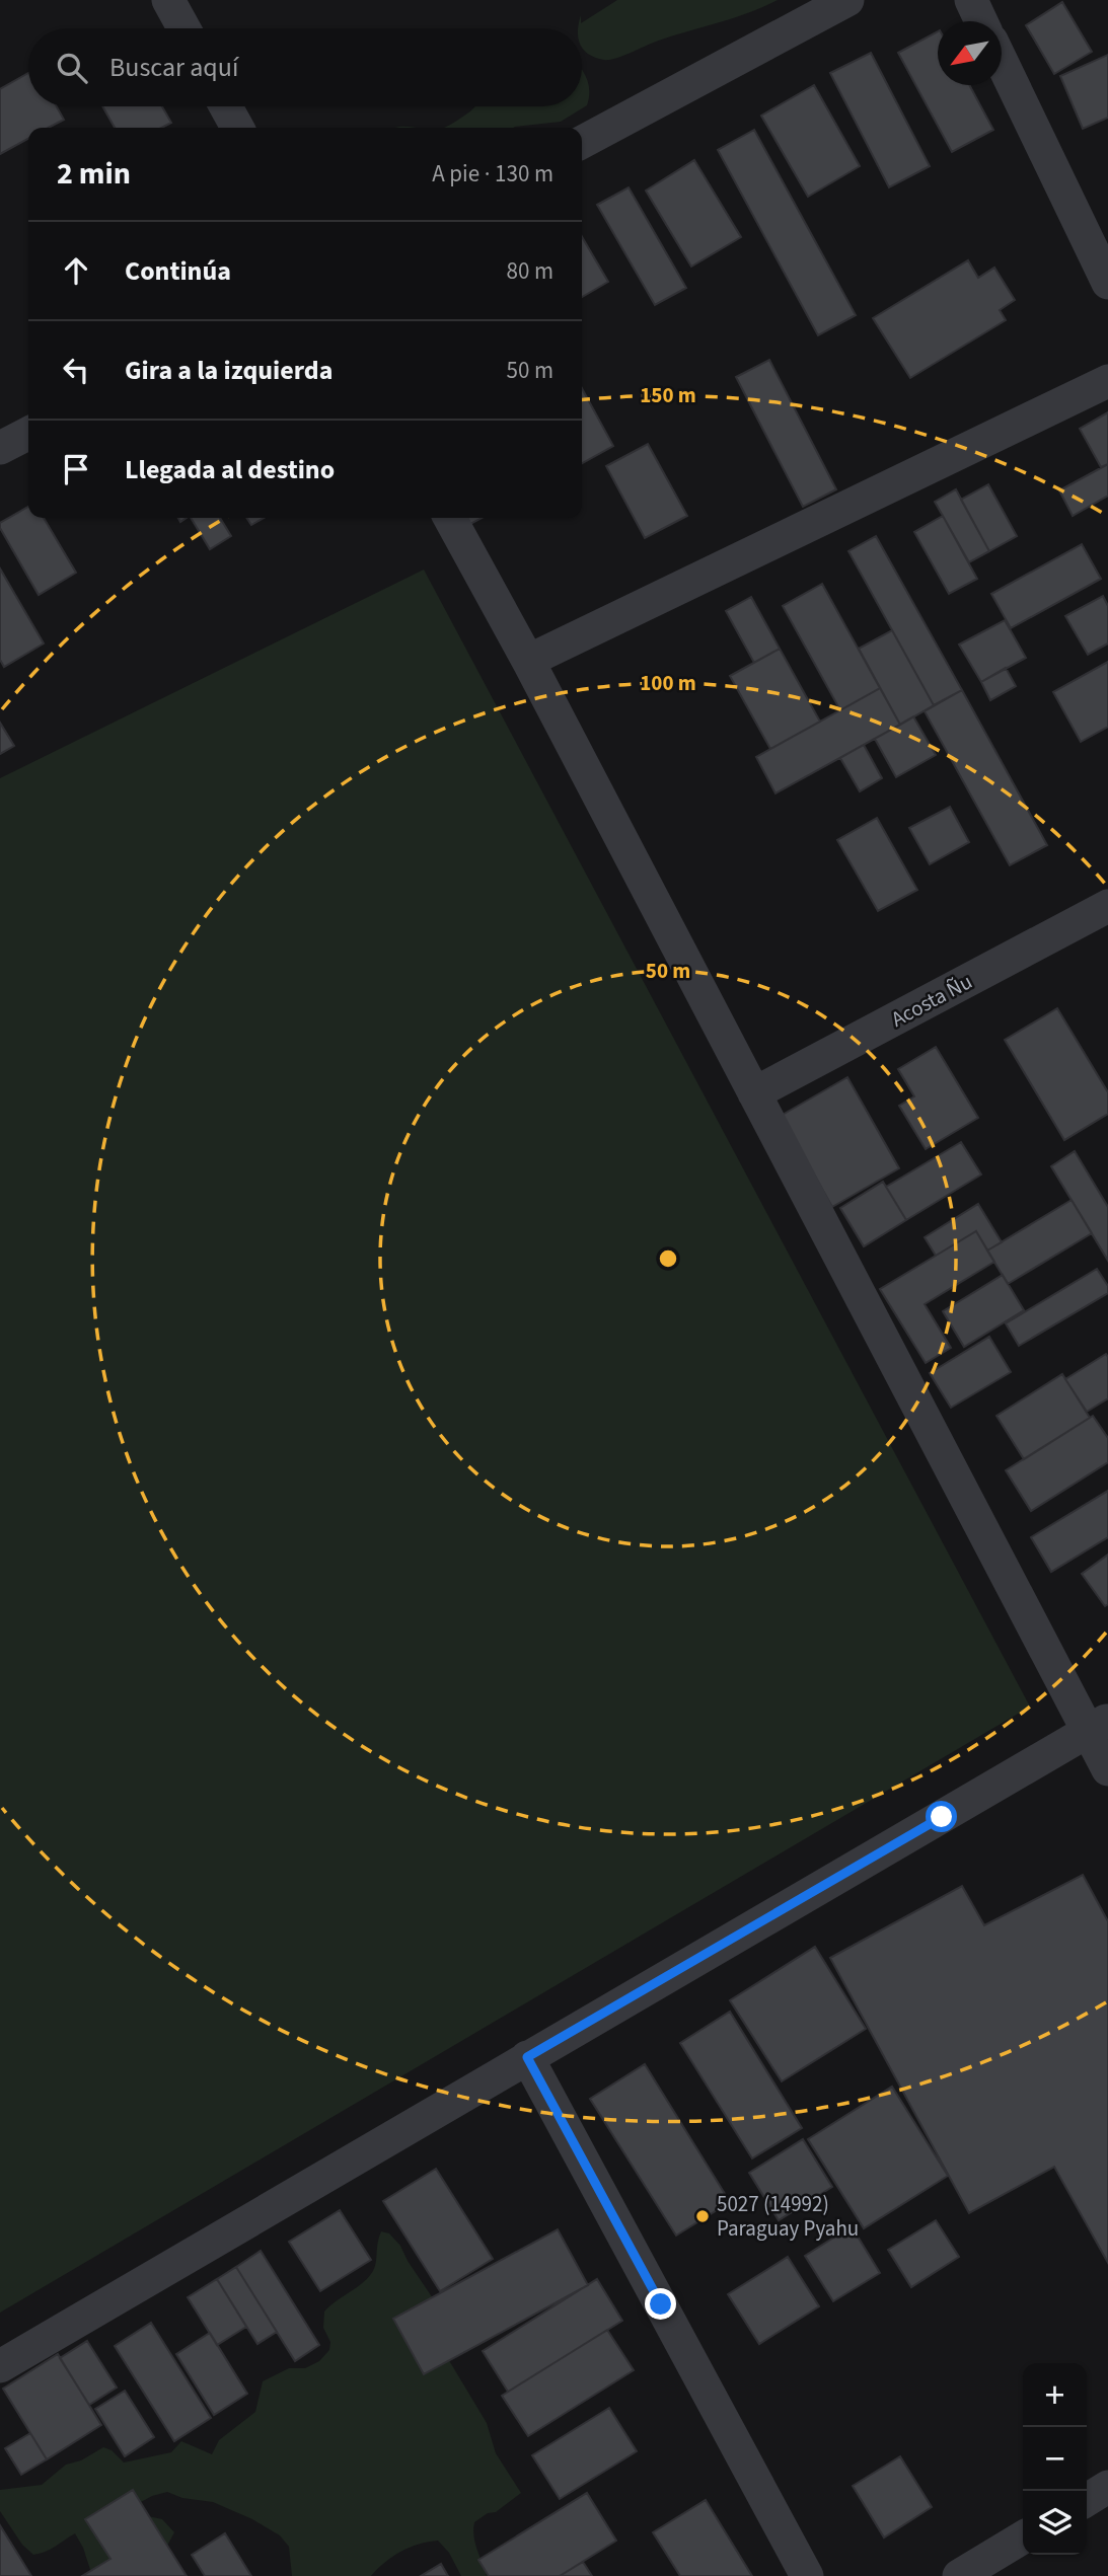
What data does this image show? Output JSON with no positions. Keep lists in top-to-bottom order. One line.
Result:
{"streets":{"street":["Acosta Ñu"]},"places":["5027 (14992) Paraguay Pyahu"],"north":"bottom left","page":{"search":"Buscar aquí","heading":["2 min","A pie · 130 m"],"list":[["Continúa","80 m"],["Gira a la izquierda","50 m"],"Llegada al destino"],"map_buttons":["+","−"]},"rings":["150 m","100 m","50 m"]}
